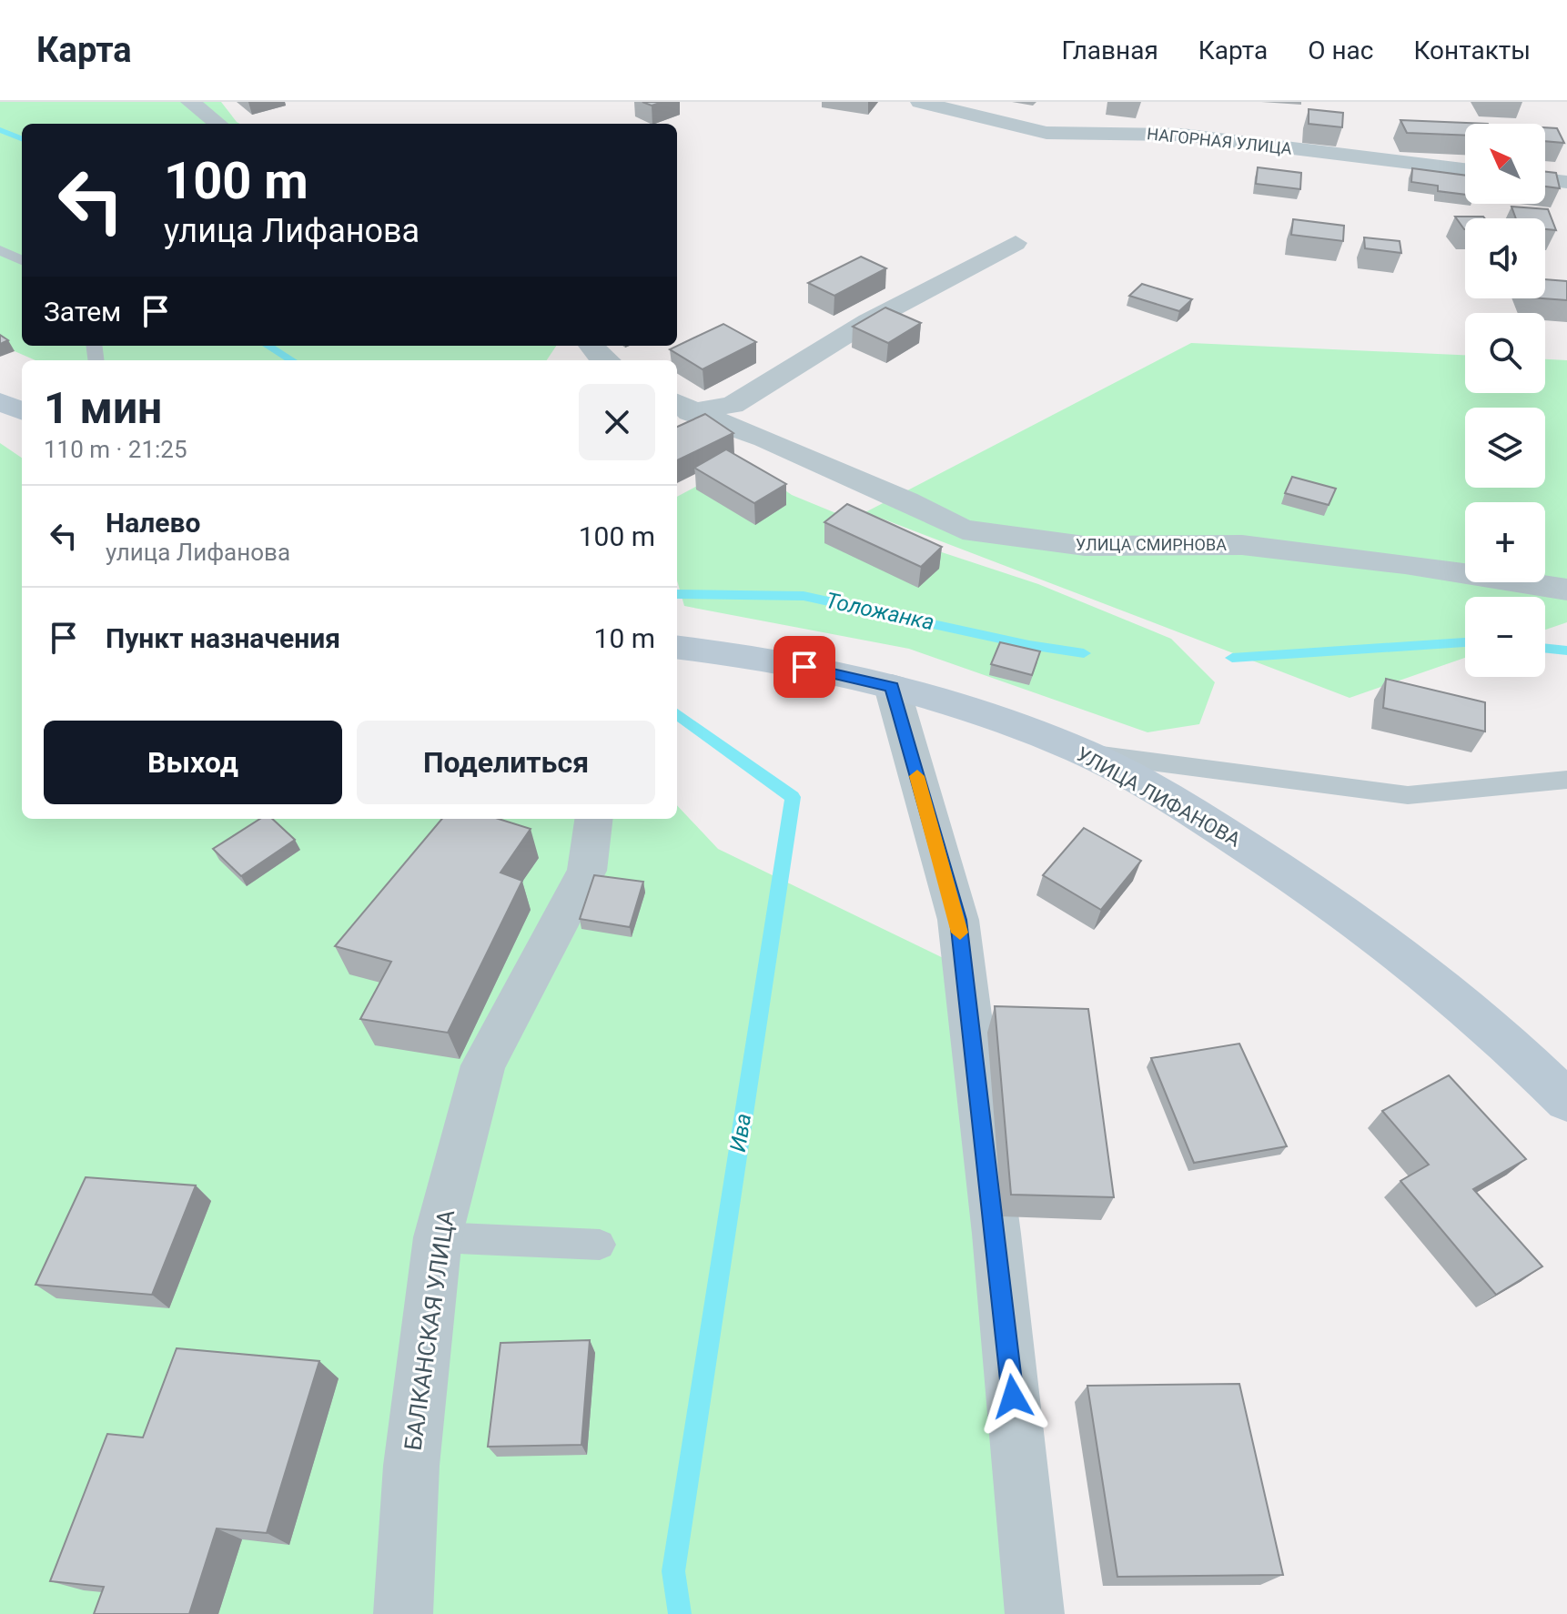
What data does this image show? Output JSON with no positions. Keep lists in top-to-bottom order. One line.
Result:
{"streets":{"street":["НАГОРНАЯ УЛИЦА","УЛИЦА СМИРНОВА","УЛИЦА ЛИФАНОВА","БАЛКАНСКАЯ УЛИЦА"]},"water":["Толожанка","Ива"],"north":"top left","page":{"header":"Карта","nav":["Главная","Карта","О нас","Контакты"],"map_buttons":["+","−"],"turn":["100 m","улица Лифанова"],"then":"Затем","heading":["1 мин","110 m · 21:25"],"list":[{"name":"Налево","note":"улица Лифанова","value":"100 m"},{"name":"Пункт назначения","value":"10 m"}],"buttons":["Выход","Поделиться"]}}
